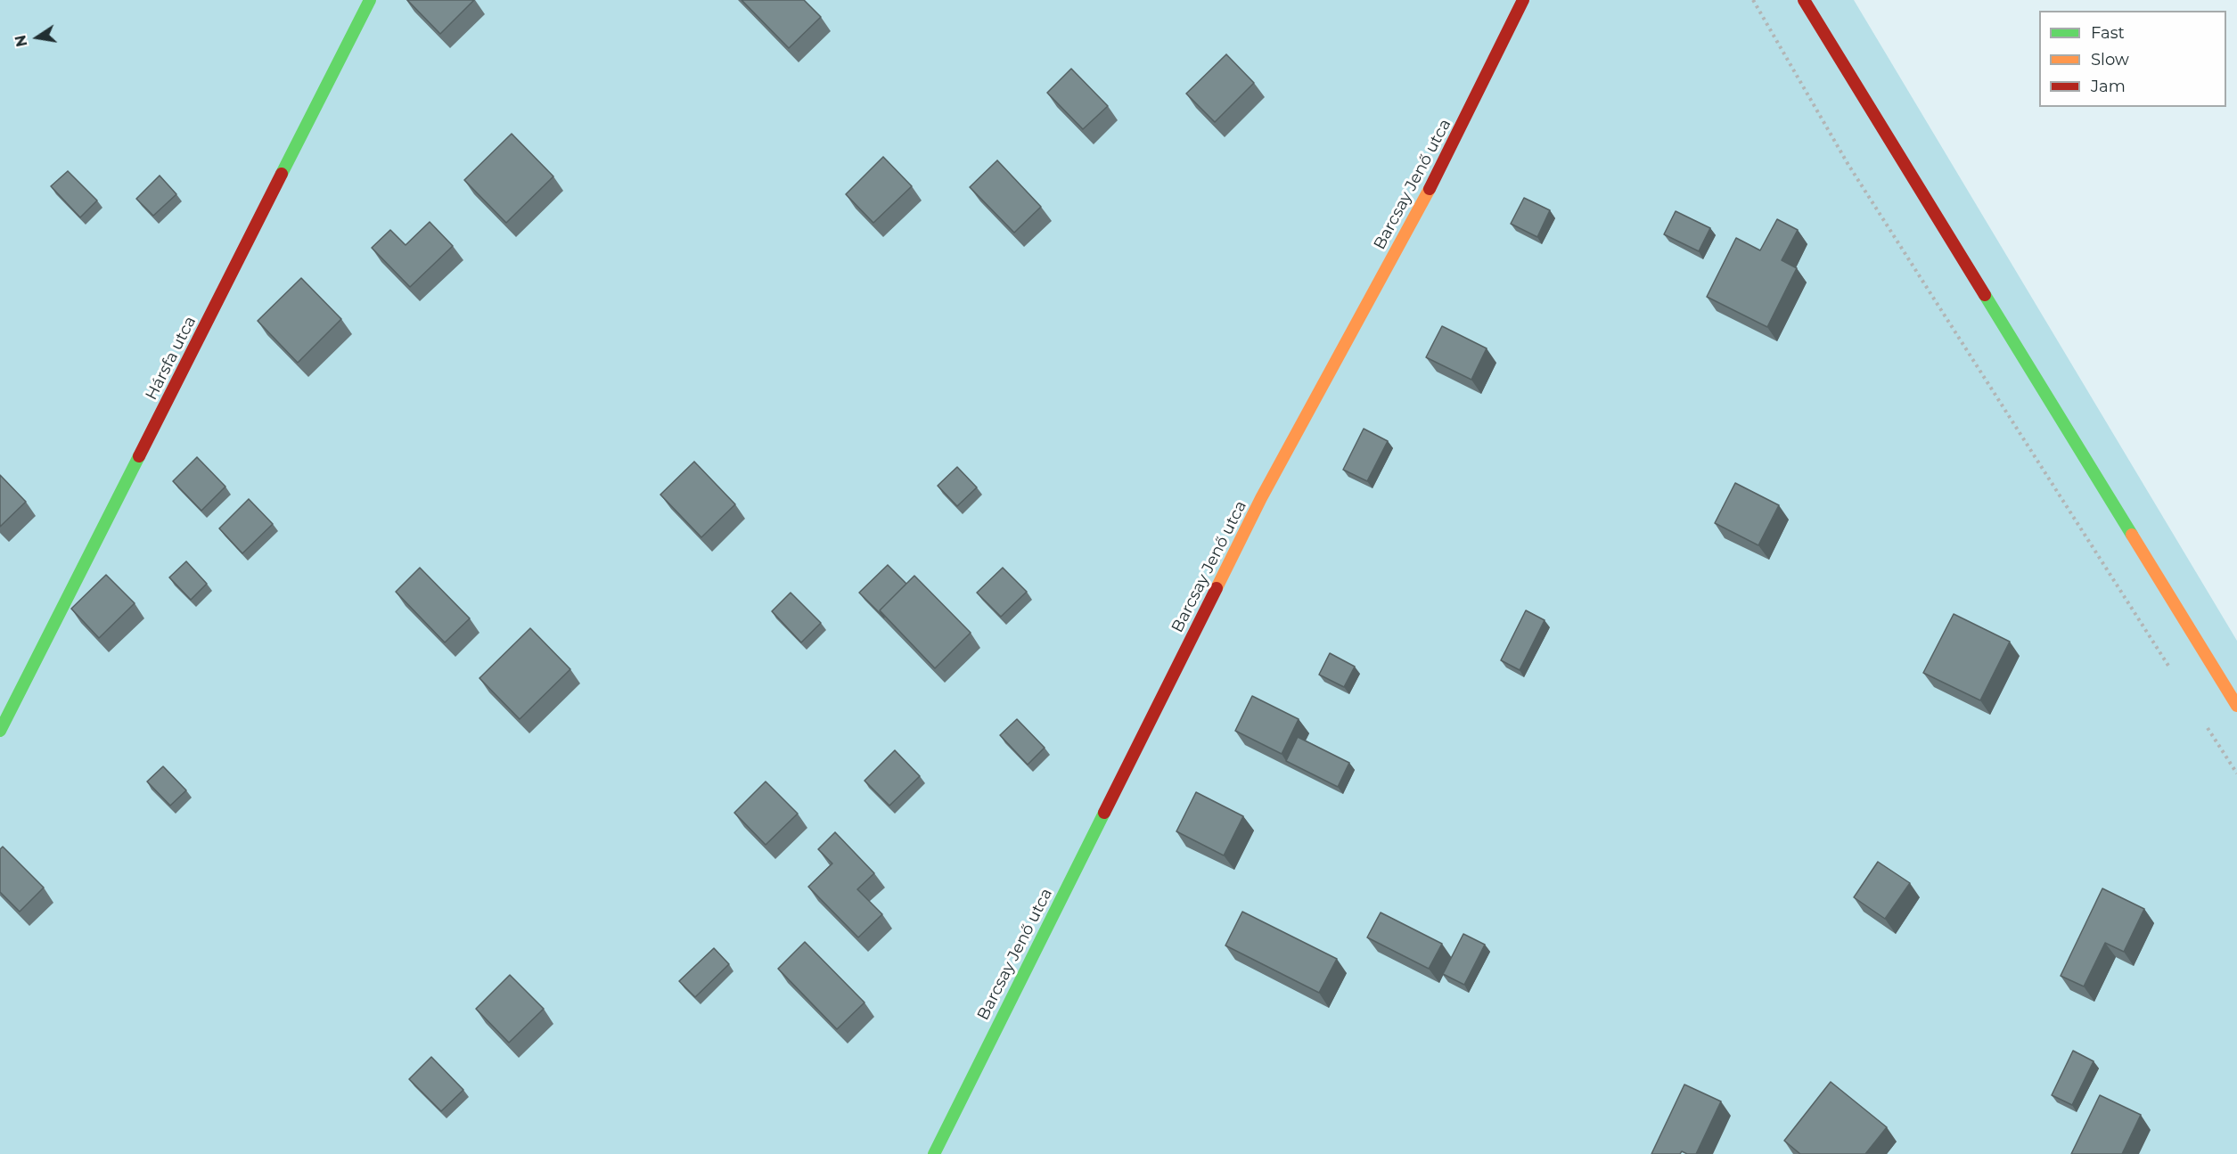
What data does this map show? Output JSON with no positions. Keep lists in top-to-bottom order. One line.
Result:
{"streets":{"street":["Barcsay Jenő utca","Hársfa utca"]},"legend":["Fast","Slow","Jam"],"north":"left"}
